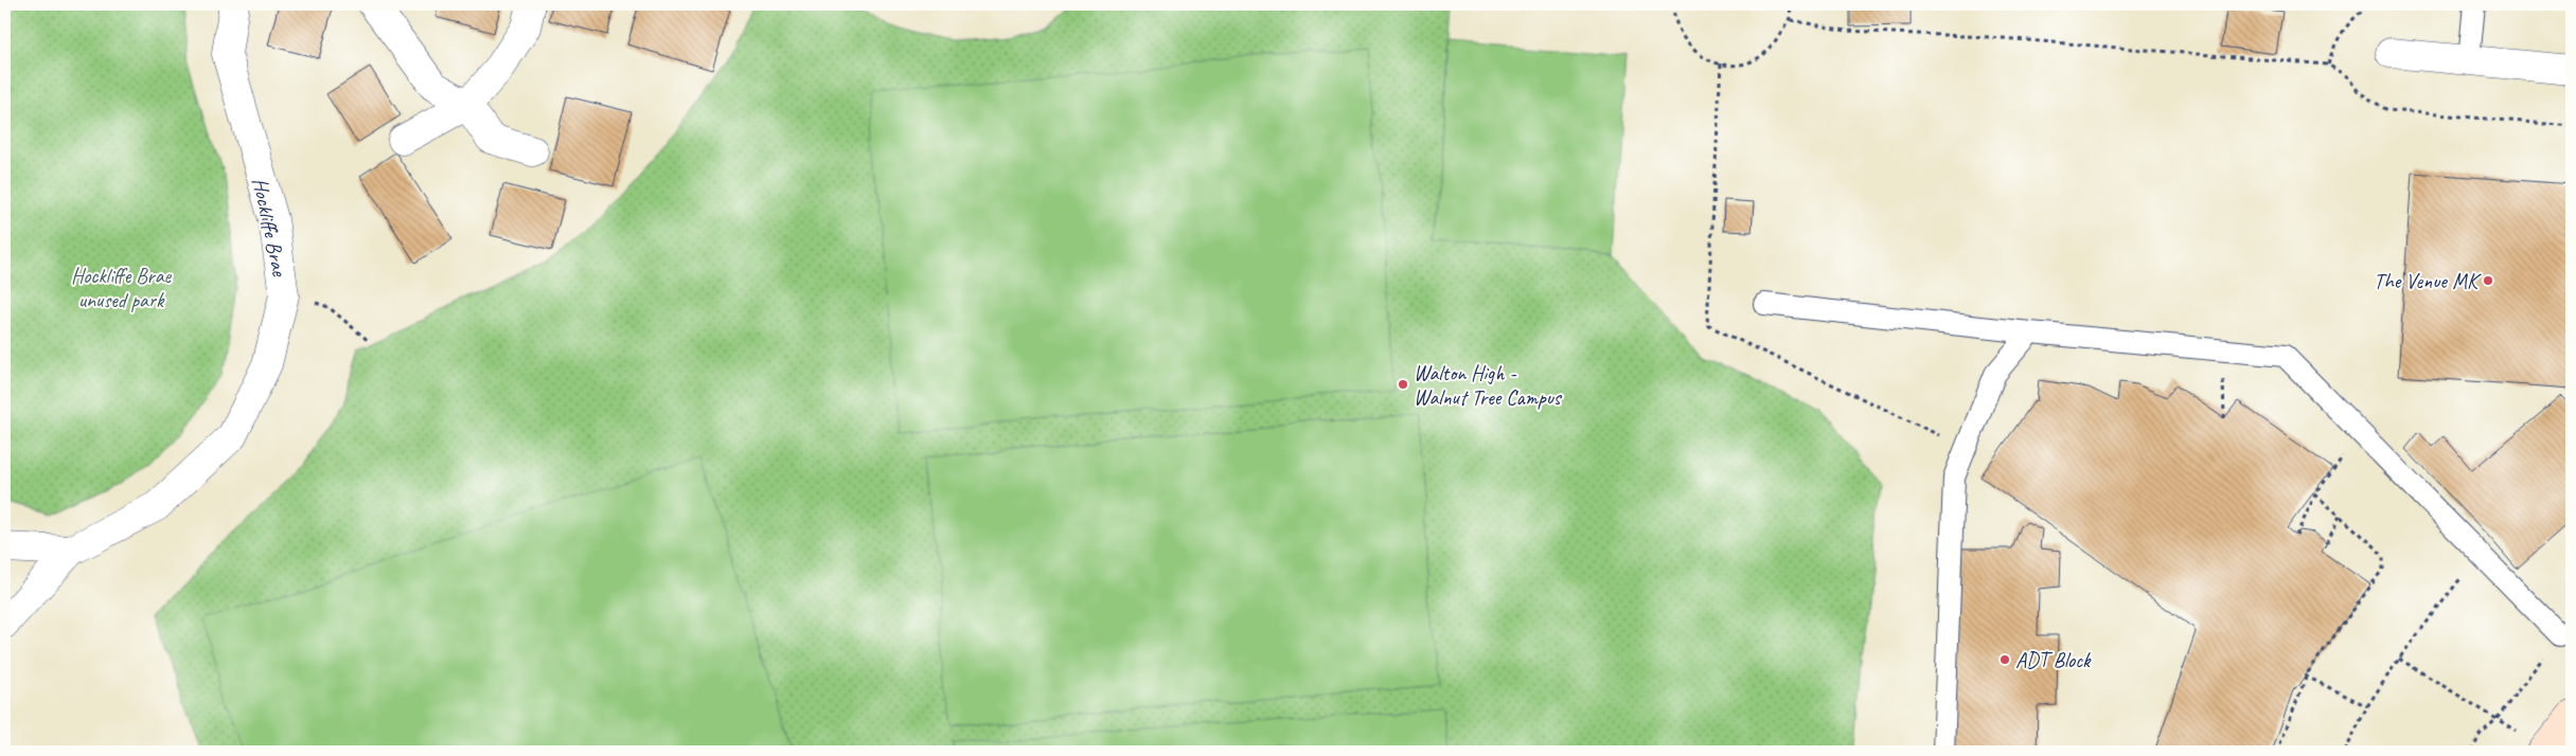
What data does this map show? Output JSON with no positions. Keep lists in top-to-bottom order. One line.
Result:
{"streets":{"street":["Hockliffe Brae"]},"parks":["Hockliffe Brae unused park"],"places":["The Venue MK","Walton High - Walnut Tree Campus","ADT Block"]}
